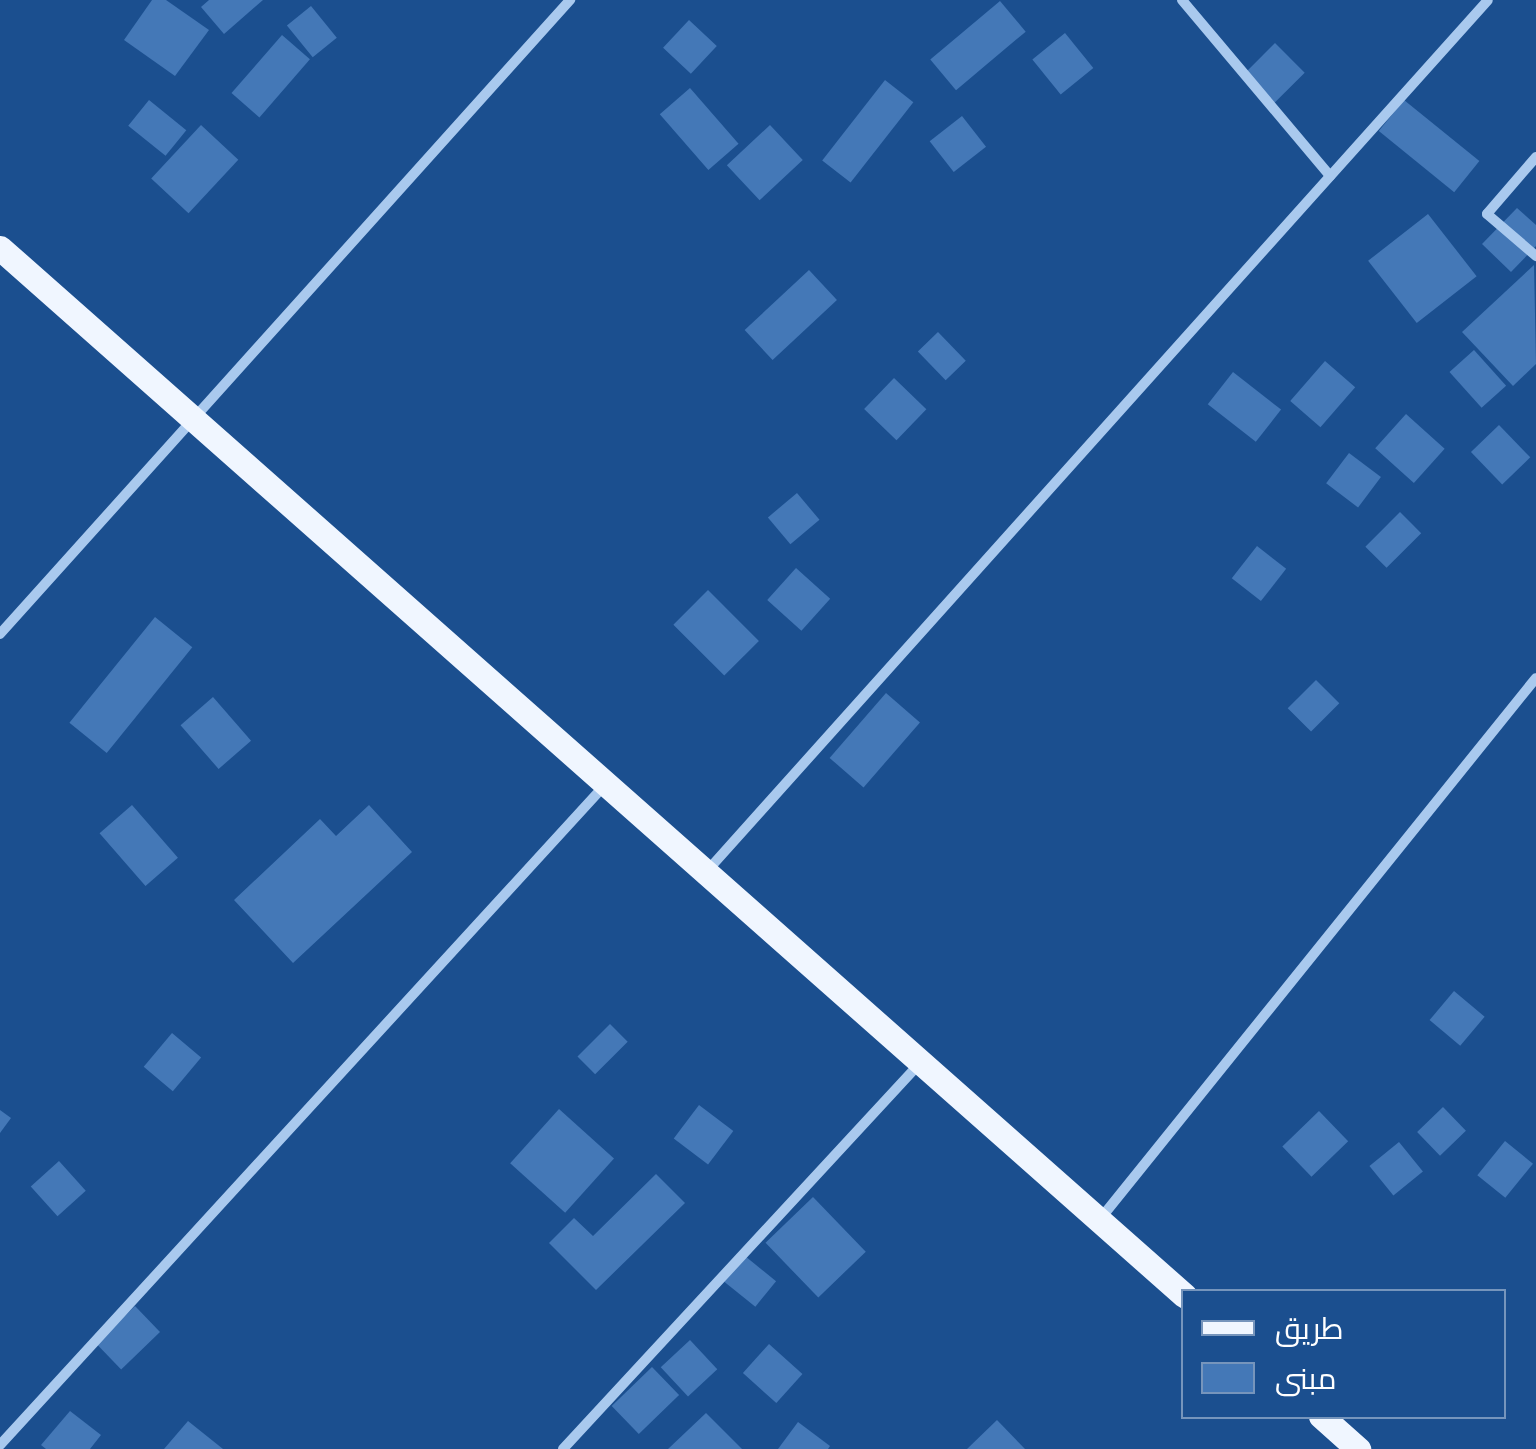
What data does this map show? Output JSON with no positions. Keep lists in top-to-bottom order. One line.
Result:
{"legend":["طريق","مبنى"]}
